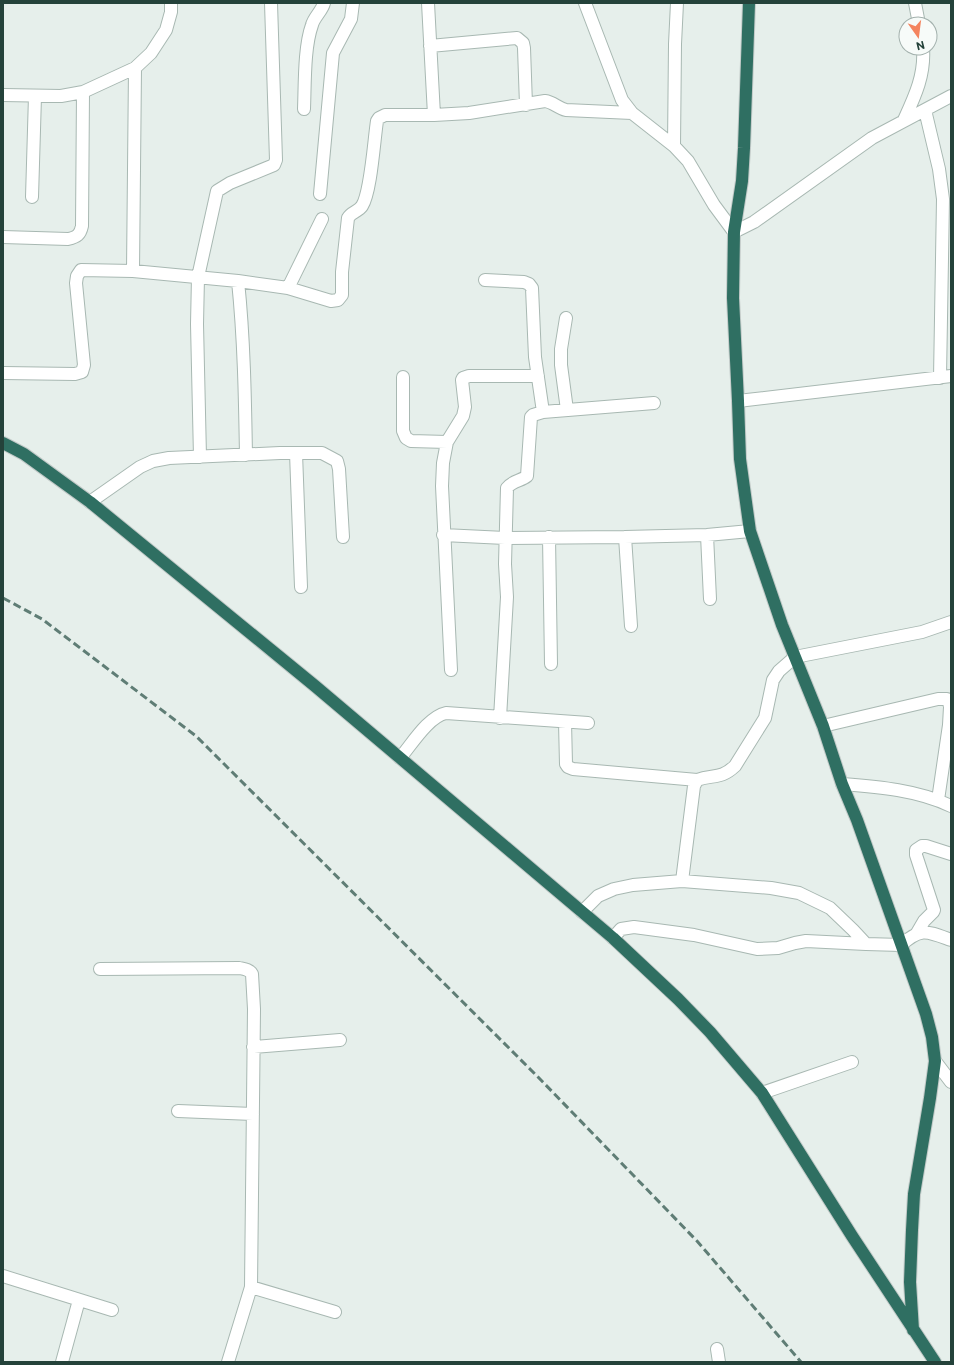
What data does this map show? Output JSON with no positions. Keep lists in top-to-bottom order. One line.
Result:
{"north":"bottom"}
